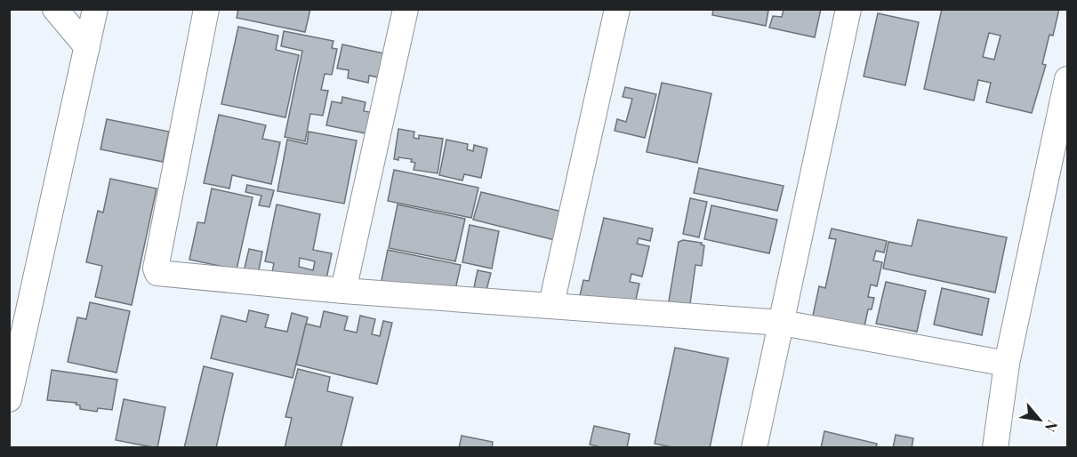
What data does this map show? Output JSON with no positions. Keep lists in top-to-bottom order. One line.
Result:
{"north":"bottom right"}
